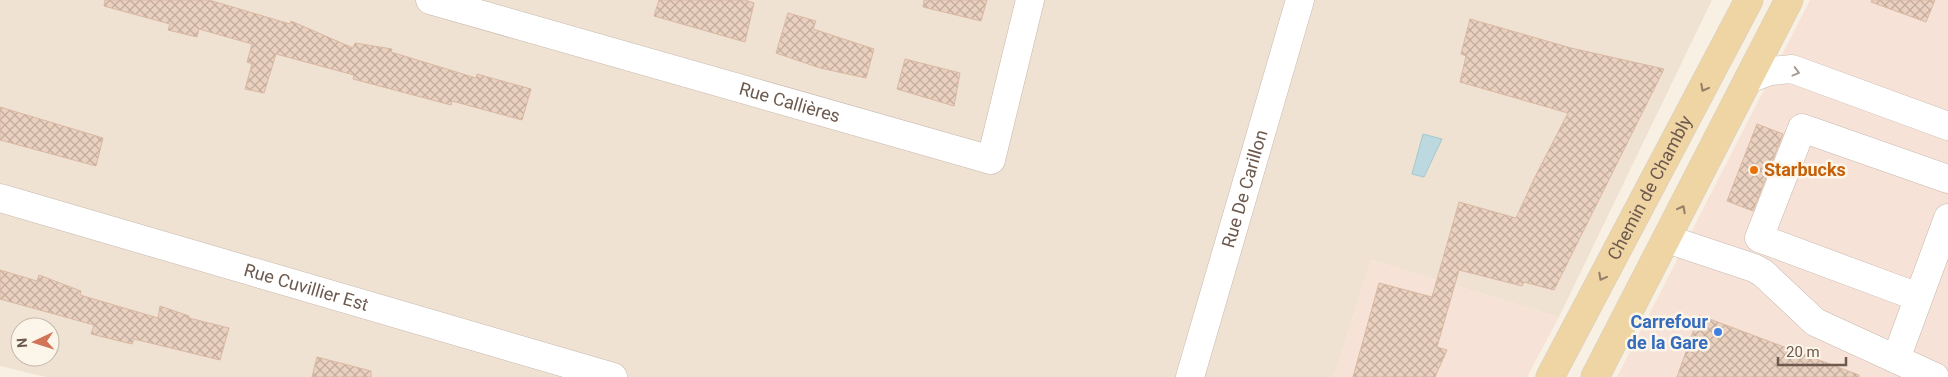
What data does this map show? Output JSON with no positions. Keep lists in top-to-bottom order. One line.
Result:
{"streets":{"main road":["Chemin de Chambly"],"street":["Rue Callières","Rue De Carillon","Rue Cuvillier Est"]},"places":["Starbucks","Carrefour de la Gare"],"scale_bar":"20 m","north":"left"}
